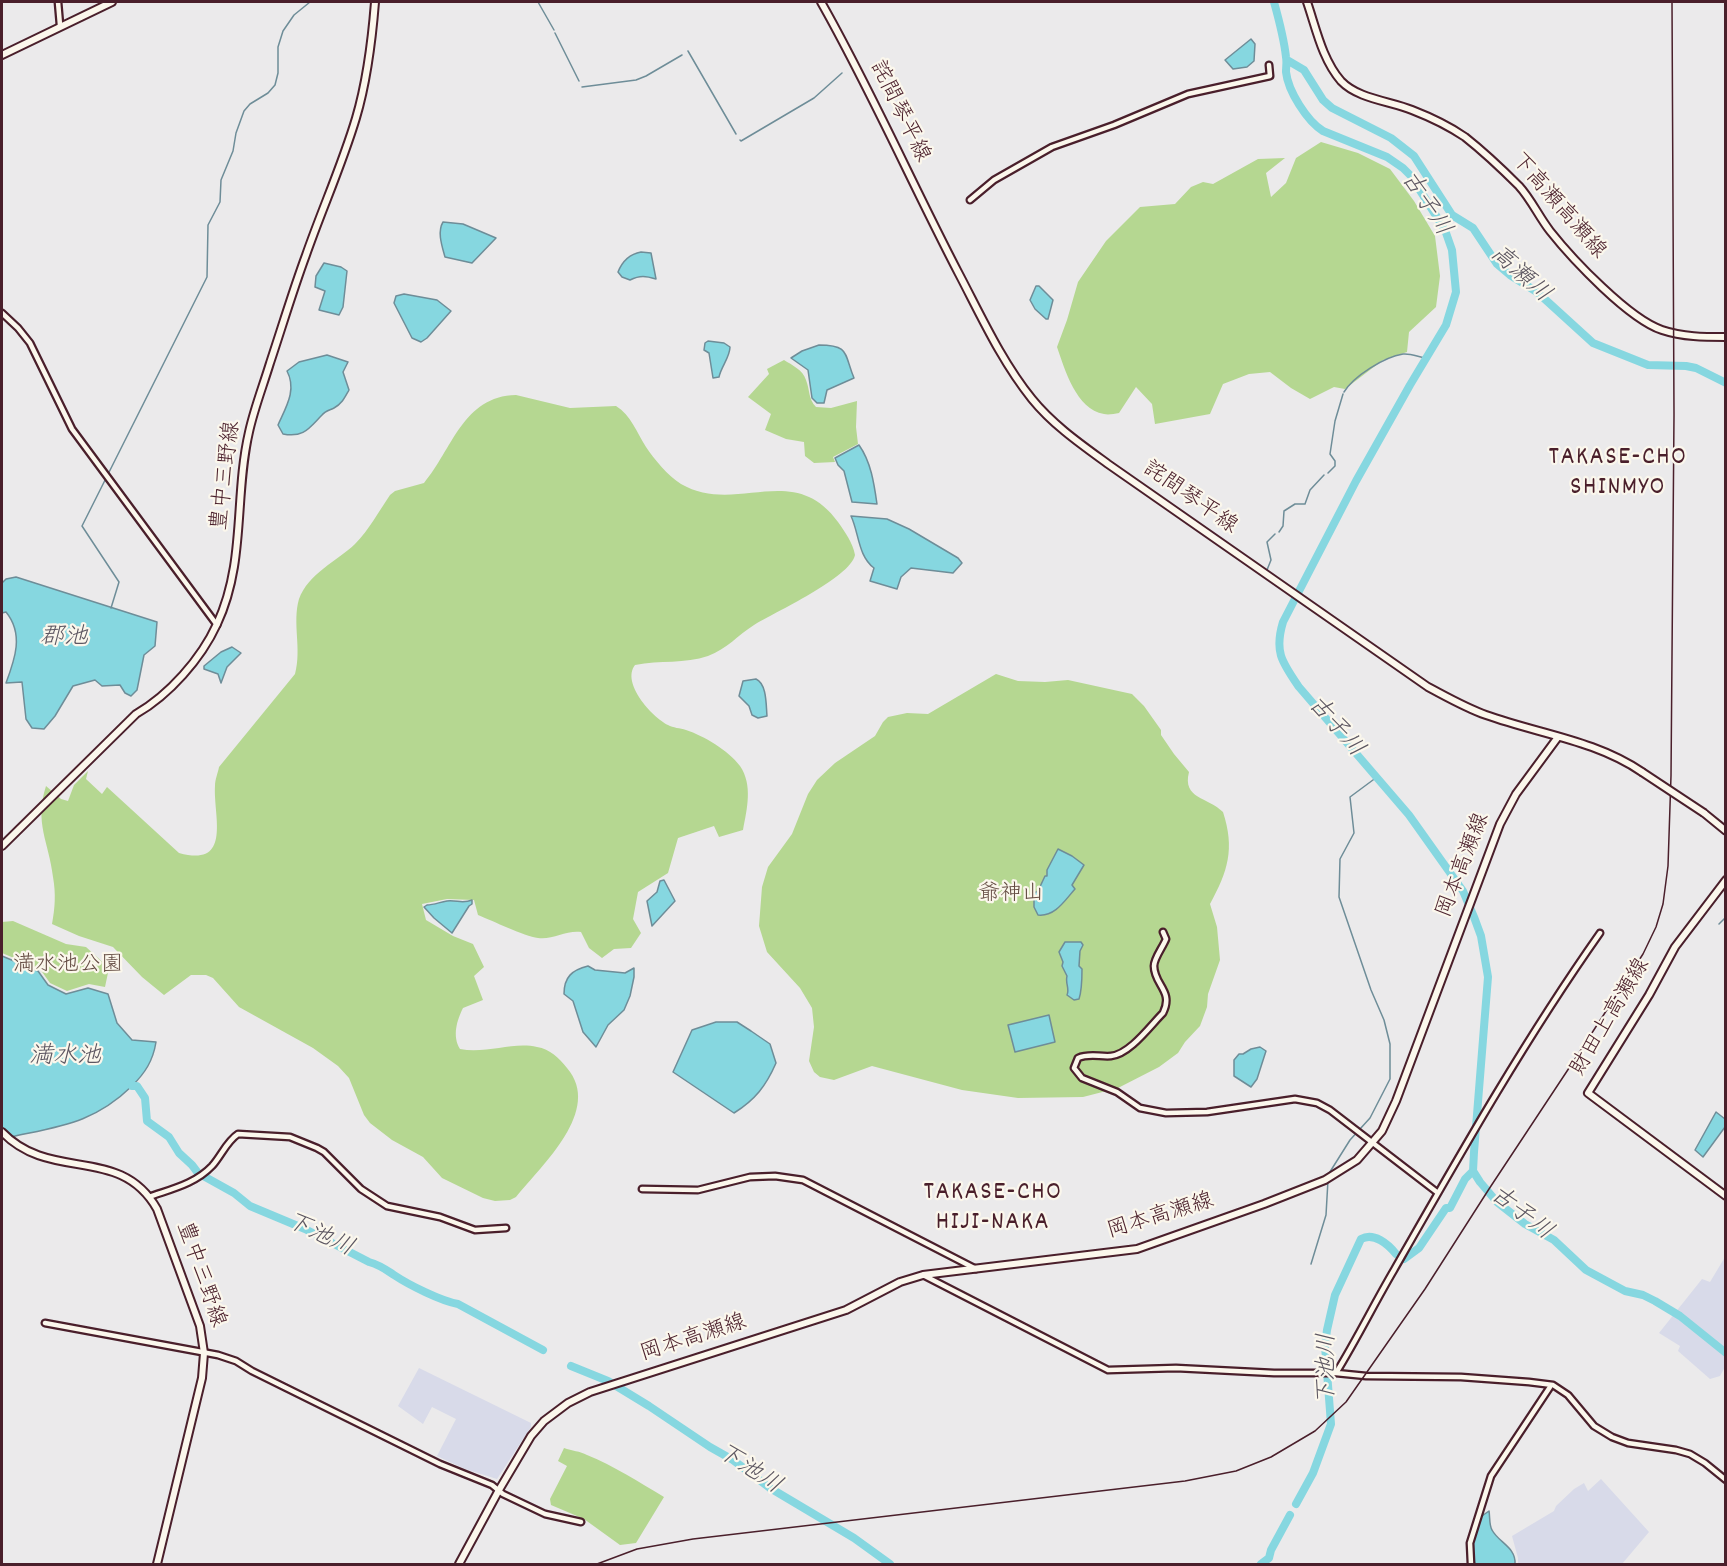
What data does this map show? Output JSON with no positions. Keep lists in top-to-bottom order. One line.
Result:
{"streets":{"main road":["詫間琴平線","下高瀬高瀬線","豊中三野線","岡本高瀬線","財田上高瀬線"]},"crossings":[["詫間琴平線","岡本高瀬線"]],"districts":["TAKASE-CHO SHINMYO","TAKASE-CHO HIJI-NAKA"],"water":["古子川","高瀬川","郡池","満水池","下池川"],"parks":["爺神山","満水池公園"]}
